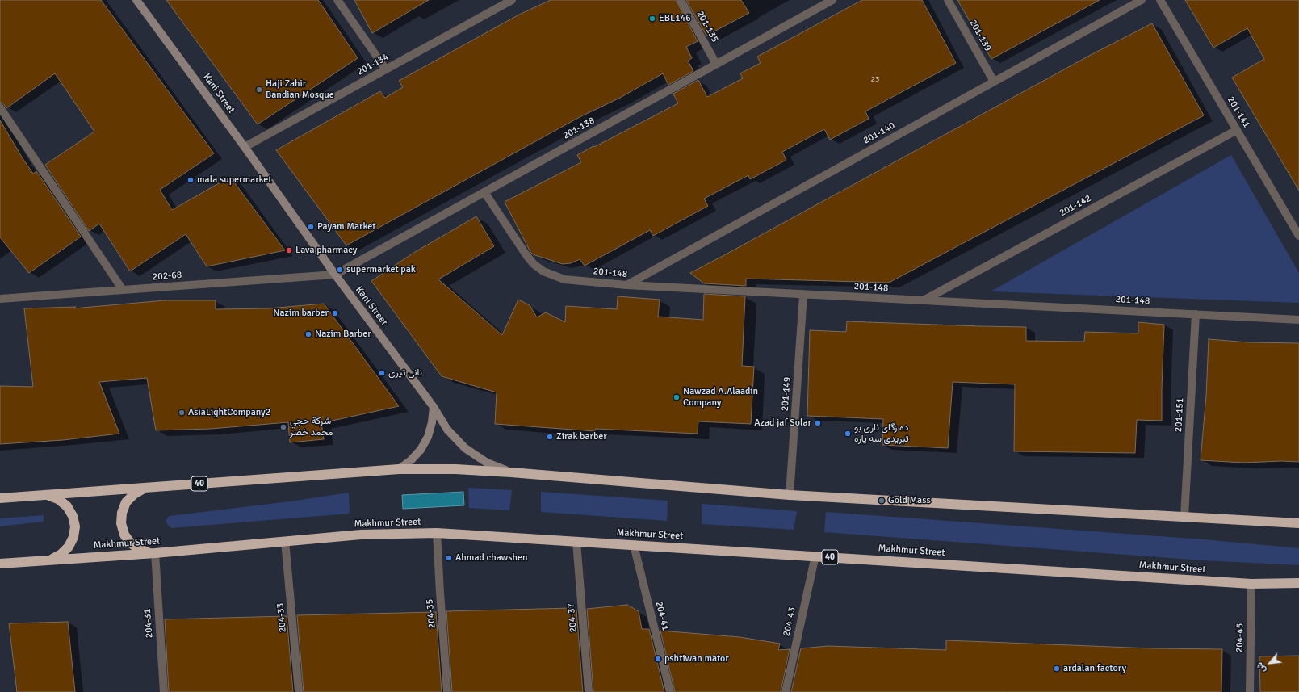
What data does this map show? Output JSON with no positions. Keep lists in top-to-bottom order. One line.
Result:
{"streets":{"highway":["40","Makhmur Street"],"street":["201-135","201-139","201-134","Kani Street","201-141","201-138","201-140","201-142","201-148","202-68","201-149","201-151","204-35","204-41","204-33","204-37","204-43","204-31","204-45"]},"crossings":[["201-135","201-138"],["201-139","201-140"],["201-134","Kani Street"],["Kani Street","201-138"],["Kani Street","202-68"],["Kani Street","40"],["201-141","201-142"],["201-138","201-148"],["201-138","202-68"],["201-140","201-148"],["201-142","201-148"],["201-148","201-149"],["201-148","201-151"],["201-149","40"],["201-151","40"],["Makhmur Street","204-35"],["Makhmur Street","204-41"],["Makhmur Street","204-33"],["Makhmur Street","204-37"],["Makhmur Street","204-43"],["Makhmur Street","204-31"],["Makhmur Street","204-45"]],"places":["EBL146","Haji Zahir Bandian Mosque","mala supermarket","Payam Market","Lava pharmacy","supermarket pak","Nazim barber","Nazim Barber","نانی تیری","Nawzad A.Alaadin Company","AsiaLightCompany2","Azad jaf Solar","شركة حجي محمد خضر","ده زگاى ئاری بو تبریدی سە یارە","Zirak barber","Gold Mass","Ahmad chawshen","pshtiwan mator","ardalan factory"],"house_numbers":["23"],"north":"bottom left"}
